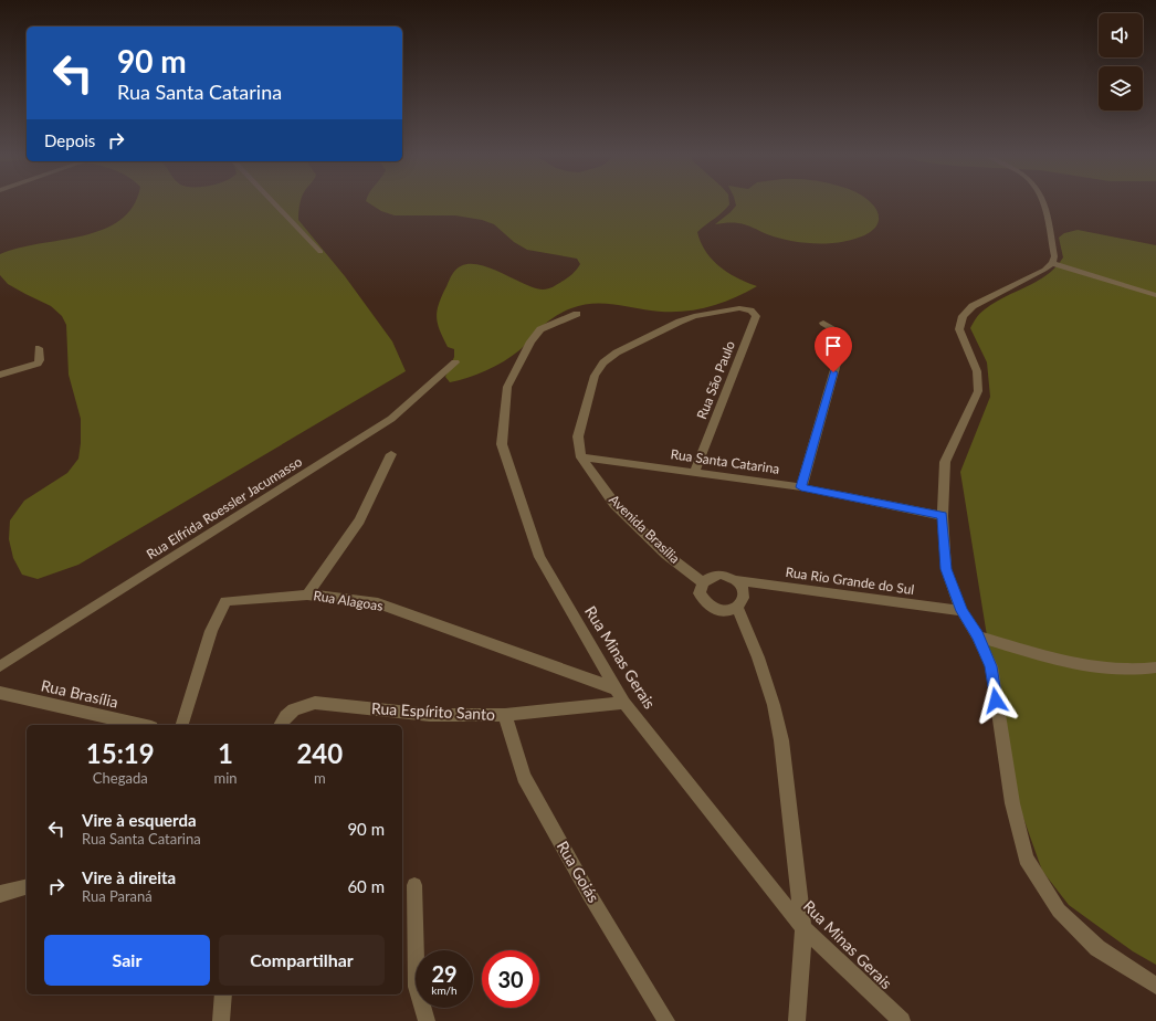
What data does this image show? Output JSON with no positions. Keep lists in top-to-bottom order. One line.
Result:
{"streets":{"street":["Rua São Paulo","Rua Santa Catarina","Rua Elfrida Roessler Jacumasso","Avenida Brasília","Rua Rio Grande do Sul","Rua Alagoas","Rua Minas Gerais","Rua Brasília","Rua Espírito Santo","Rua Goiás"]},"crossings":[["Rua São Paulo","Rua Santa Catarina"],["Rua São Paulo","Avenida Brasília"],["Rua Santa Catarina","Avenida Brasília"],["Avenida Brasília","Rua Rio Grande do Sul"],["Rua Alagoas","Rua Minas Gerais"],["Rua Minas Gerais","Rua Espírito Santo"],["Rua Espírito Santo","Rua Goiás"]],"page":{"turn":["90 m","Rua Santa Catarina"],"then":"Depois","eta":["15:19","Chegada","1","min","240","m"],"list":[{"name":"Vire à esquerda","note":"Rua Santa Catarina","value":"90 m"},{"name":"Vire à direita","note":"Rua Paraná","value":"60 m"}],"buttons":["Sair","Compartilhar"],"speed":"29 km/h","limit":"30"}}
